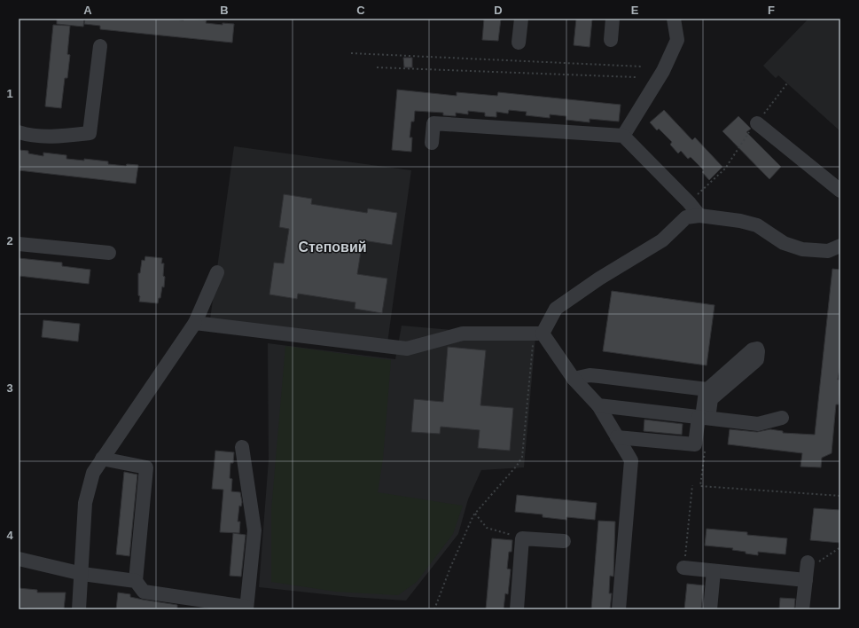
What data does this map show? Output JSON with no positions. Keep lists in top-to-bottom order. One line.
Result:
{"districts":["Степовий"],"grid":{"columns":["A","B","C","D","E","F"],"rows":["1","2","3","4"]}}
